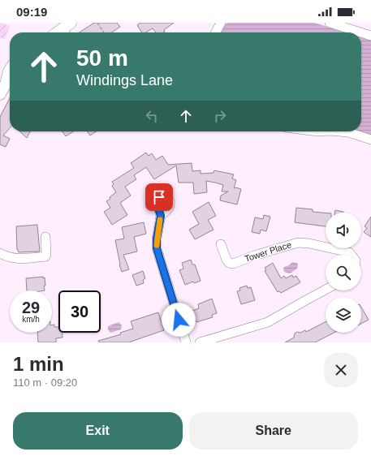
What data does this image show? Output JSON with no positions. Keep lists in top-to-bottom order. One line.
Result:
{"streets":{"street":["Tower Place"]},"page":{"status":"09:19","turn":["50 m","Windings Lane"],"speed":"29 km/h","limit":"30","heading":["1 min","110 m · 09:20"],"buttons":["Exit","Share"]}}
